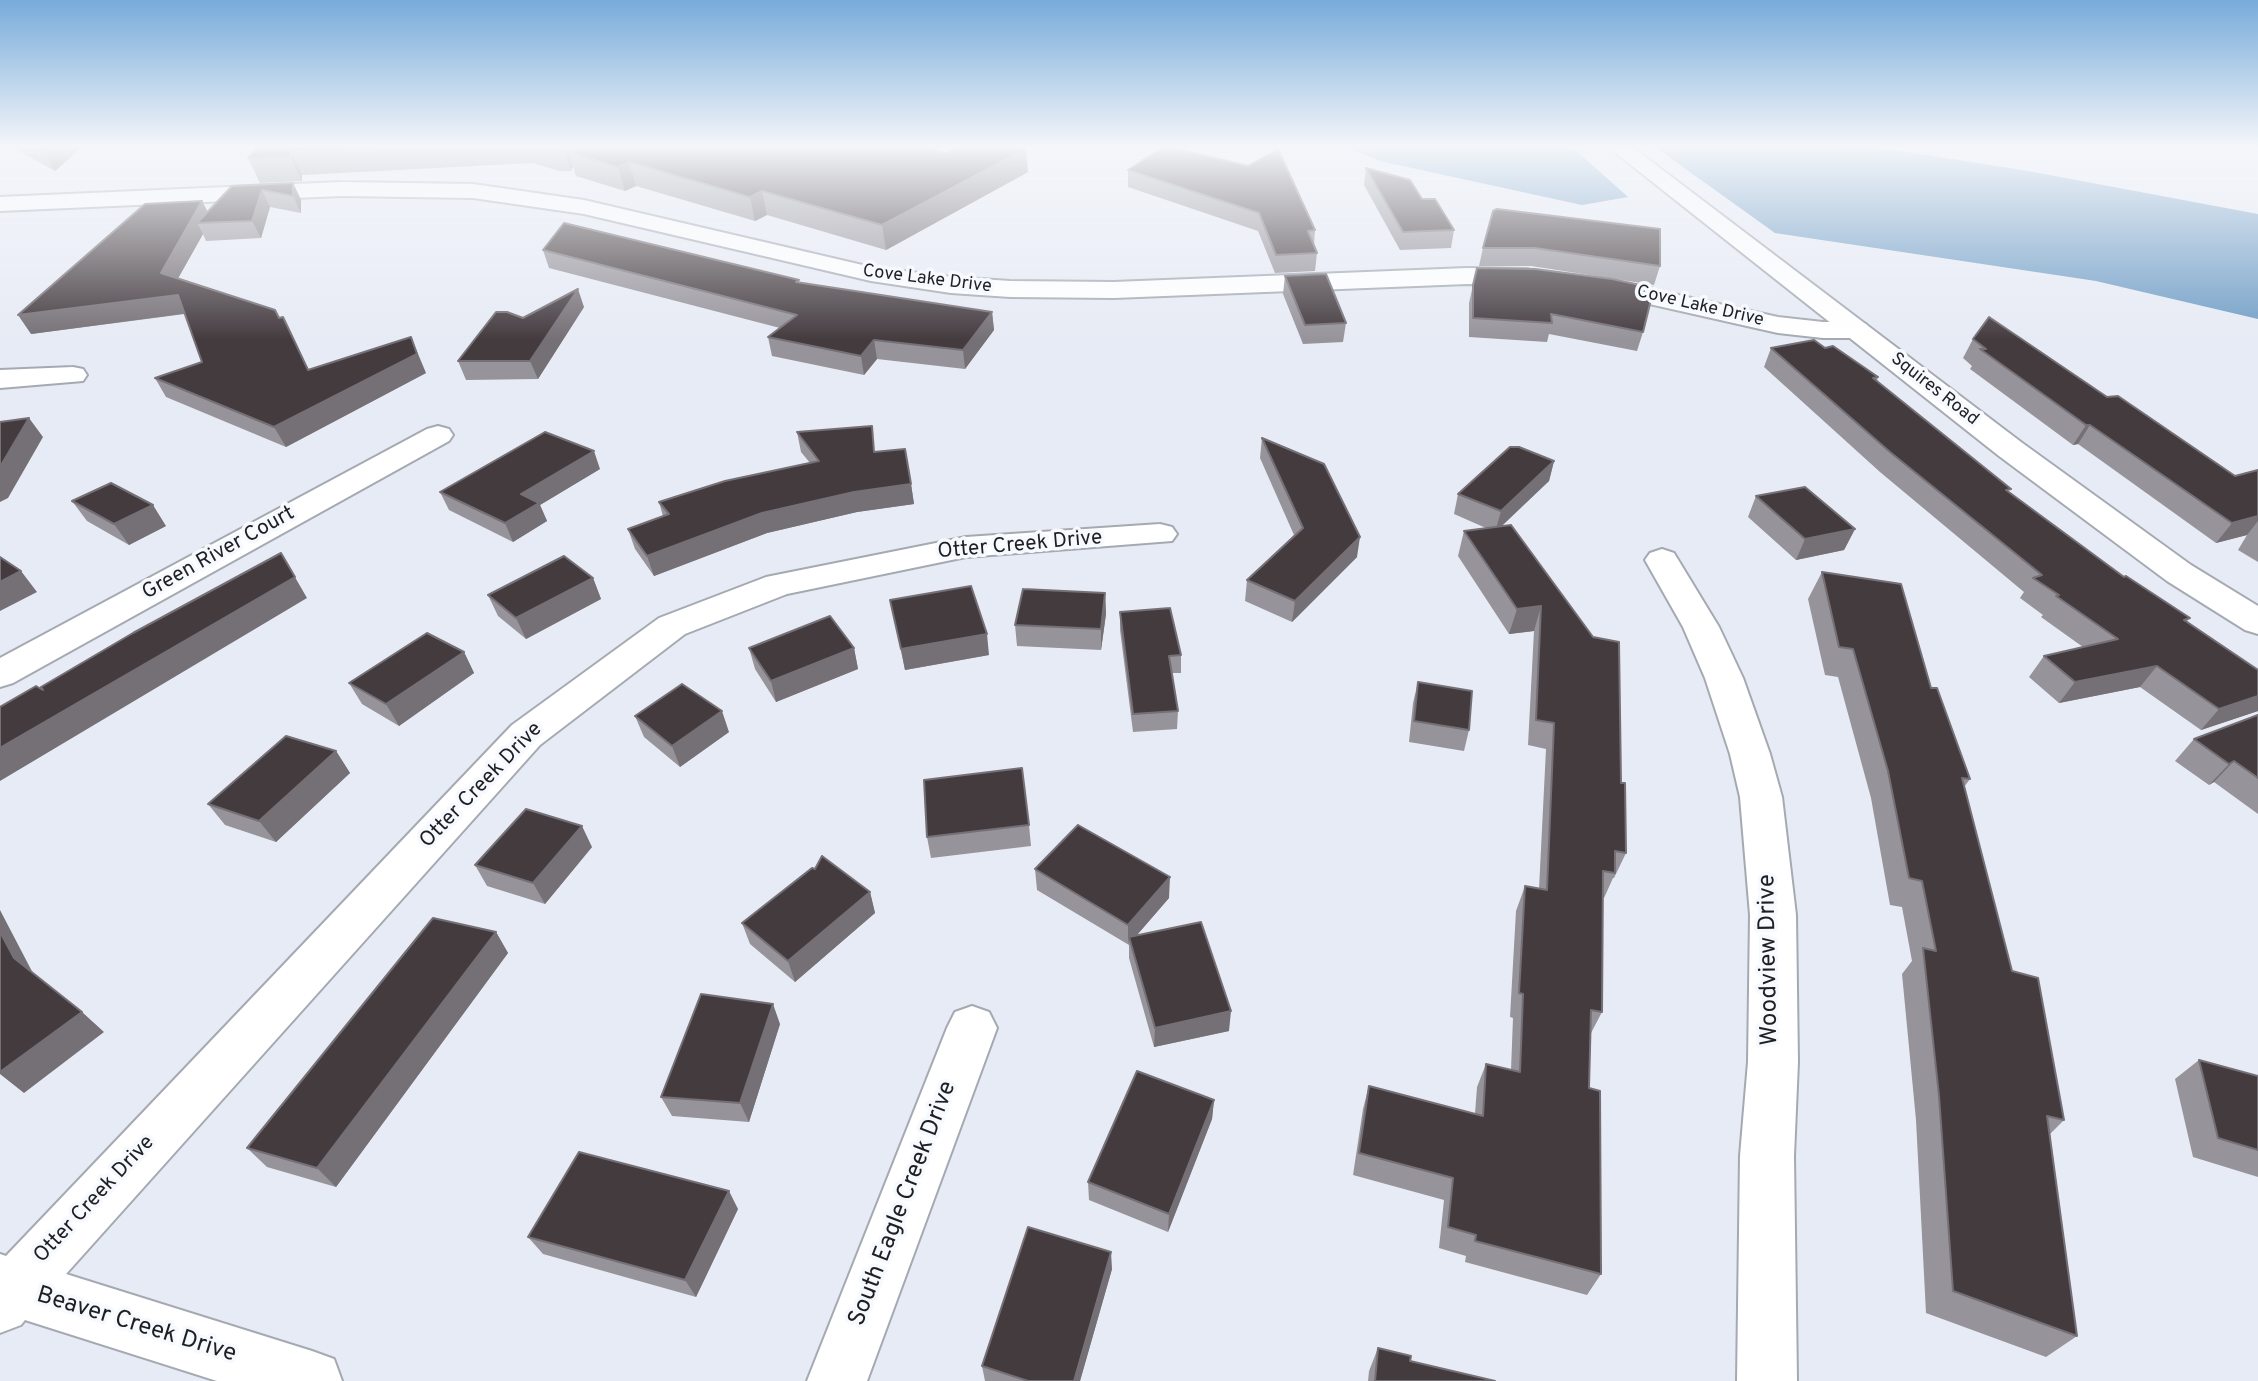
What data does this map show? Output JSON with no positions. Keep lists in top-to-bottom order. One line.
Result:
{"streets":{"street":["Cove Lake Drive","Squires Road","Otter Creek Drive","Green River Court","Woodview Drive","South Eagle Creek Drive","Beaver Creek Drive"]},"crossings":[["Cove Lake Drive","Squires Road"],["Otter Creek Drive","Beaver Creek Drive"]]}
